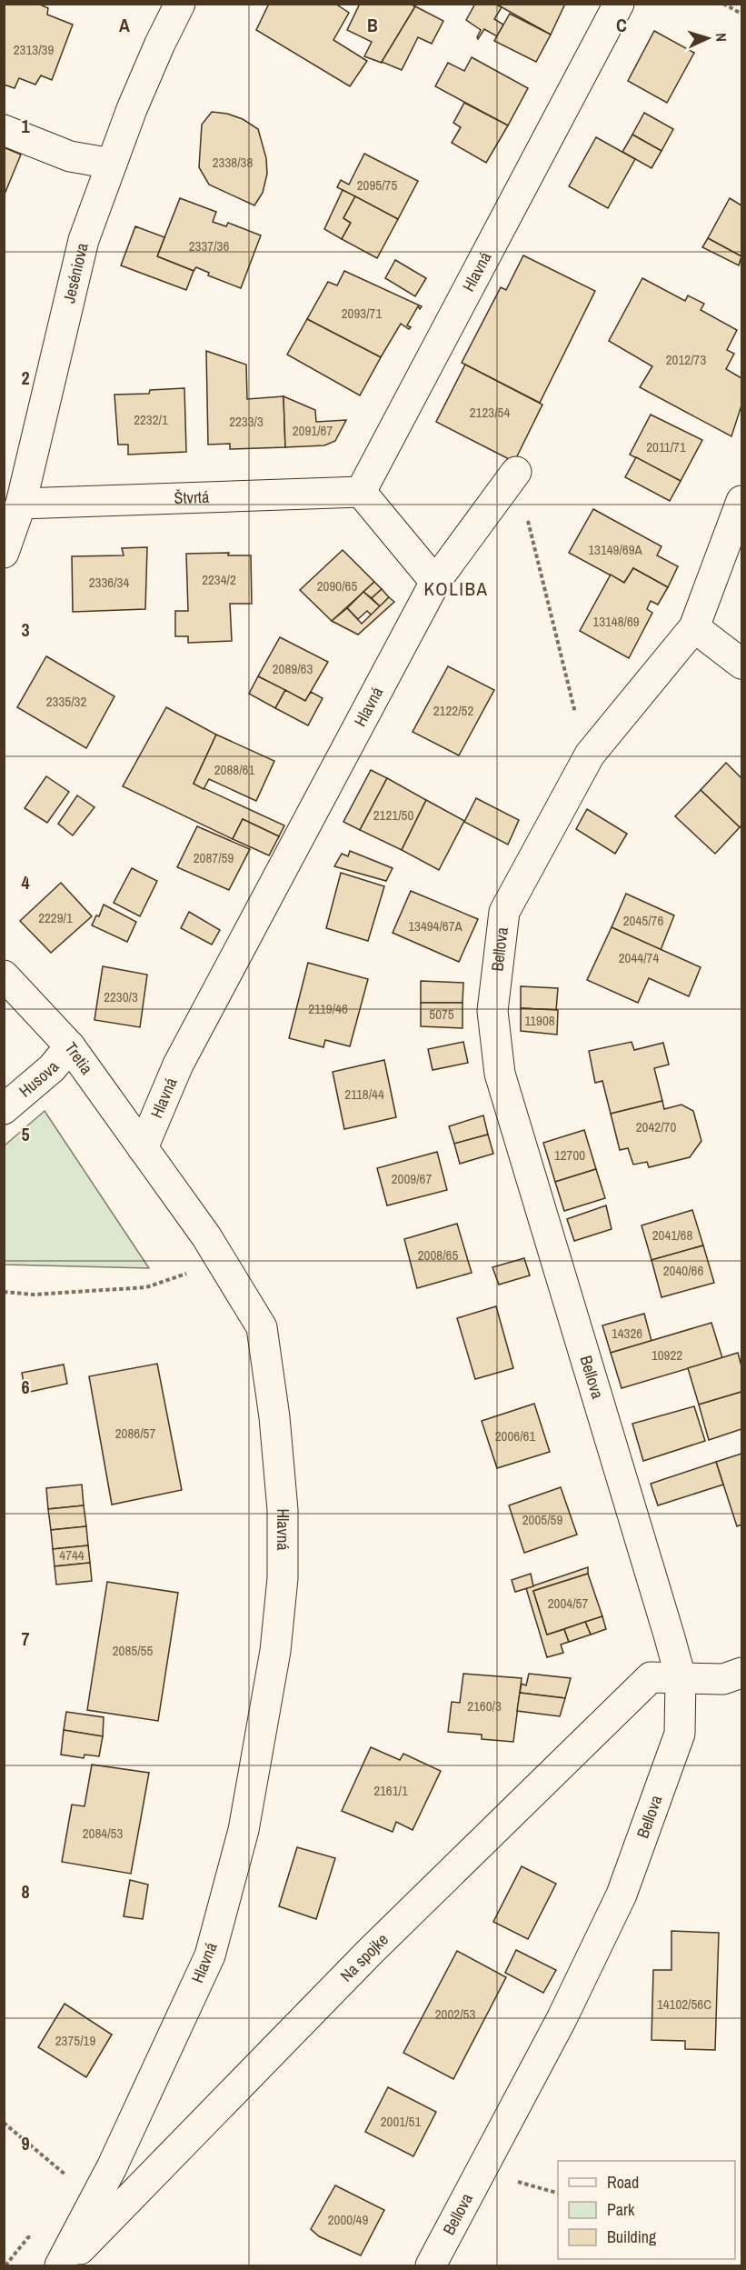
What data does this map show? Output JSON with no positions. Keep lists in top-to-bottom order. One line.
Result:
{"streets":{"street":["Hlavná","Jeséniova","Štvrtá","Bellova","Tretia","Husova","Na spojke"]},"crossings":[["Hlavná","Štvrtá"],["Hlavná","Tretia"],["Hlavná","Na spojke"],["Jeséniova","Štvrtá"],["Bellova","Na spojke"],["Tretia","Husova"]],"districts":["KOLIBA"],"house_numbers":["2313/39","2338/38","2095/75","2337/36","2093/71","2012/73","2123/54","2232/1","2233/3","2091/67","2011/71","13149/69A","2234/2","2336/34","2090/65","13148/69","2089/63","2335/32","2122/52","2088/61","2121/50","2087/59","2229/1","2045/76","13494/67A","2044/74","2230/3","2119/46","5075","11908","2118/44","2042/70","12700","2009/67","2041/68","2008/65","2040/66","14326","10922","2086/57","2006/61","2005/59","4744","2004/57","2085/55","2160/3","2161/1","2084/53","14102/56C","2002/53","2375/19","2001/51","2000/49"],"legend":["Road","Park","Building"],"north":"right","grid":{"columns":["A","B","C"],"rows":["1","2","3","4","5","6","7","8","9"]}}
